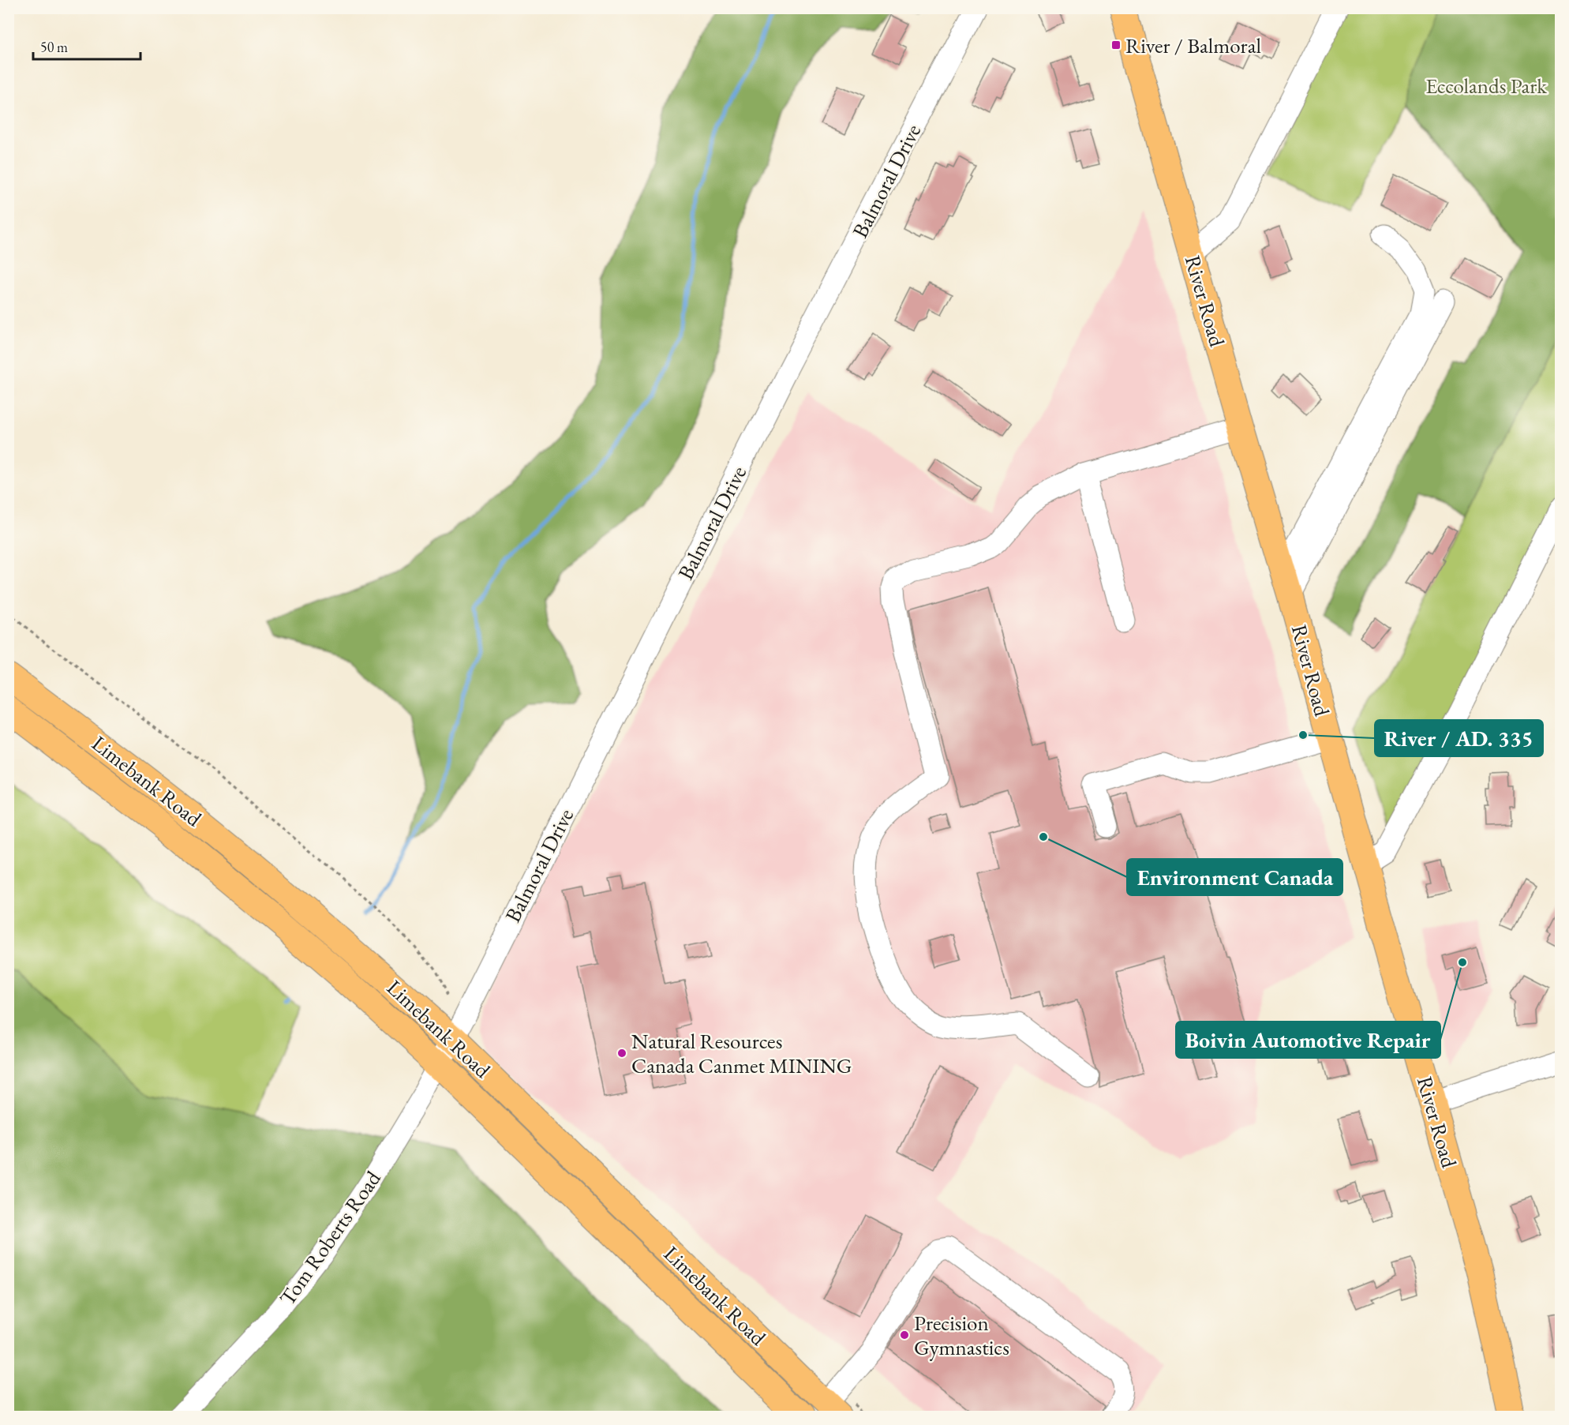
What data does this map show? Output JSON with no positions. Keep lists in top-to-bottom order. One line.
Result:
{"streets":{"main road":["River Road","Limebank Road"],"street":["Balmoral Drive","Tom Roberts Road"]},"crossings":[["Balmoral Drive","Limebank Road"],["Balmoral Drive","Tom Roberts Road"],["Limebank Road","Tom Roberts Road"]],"parks":["Eccolands Park"],"places":{"transit":["River / Balmoral"],"other":["River / AD. 335","Environment Canada","Boivin Automotive Repair","Natural Resources Canada Canmet MINING","Precision Gymnastics"]},"scale_bar":"50 m"}
